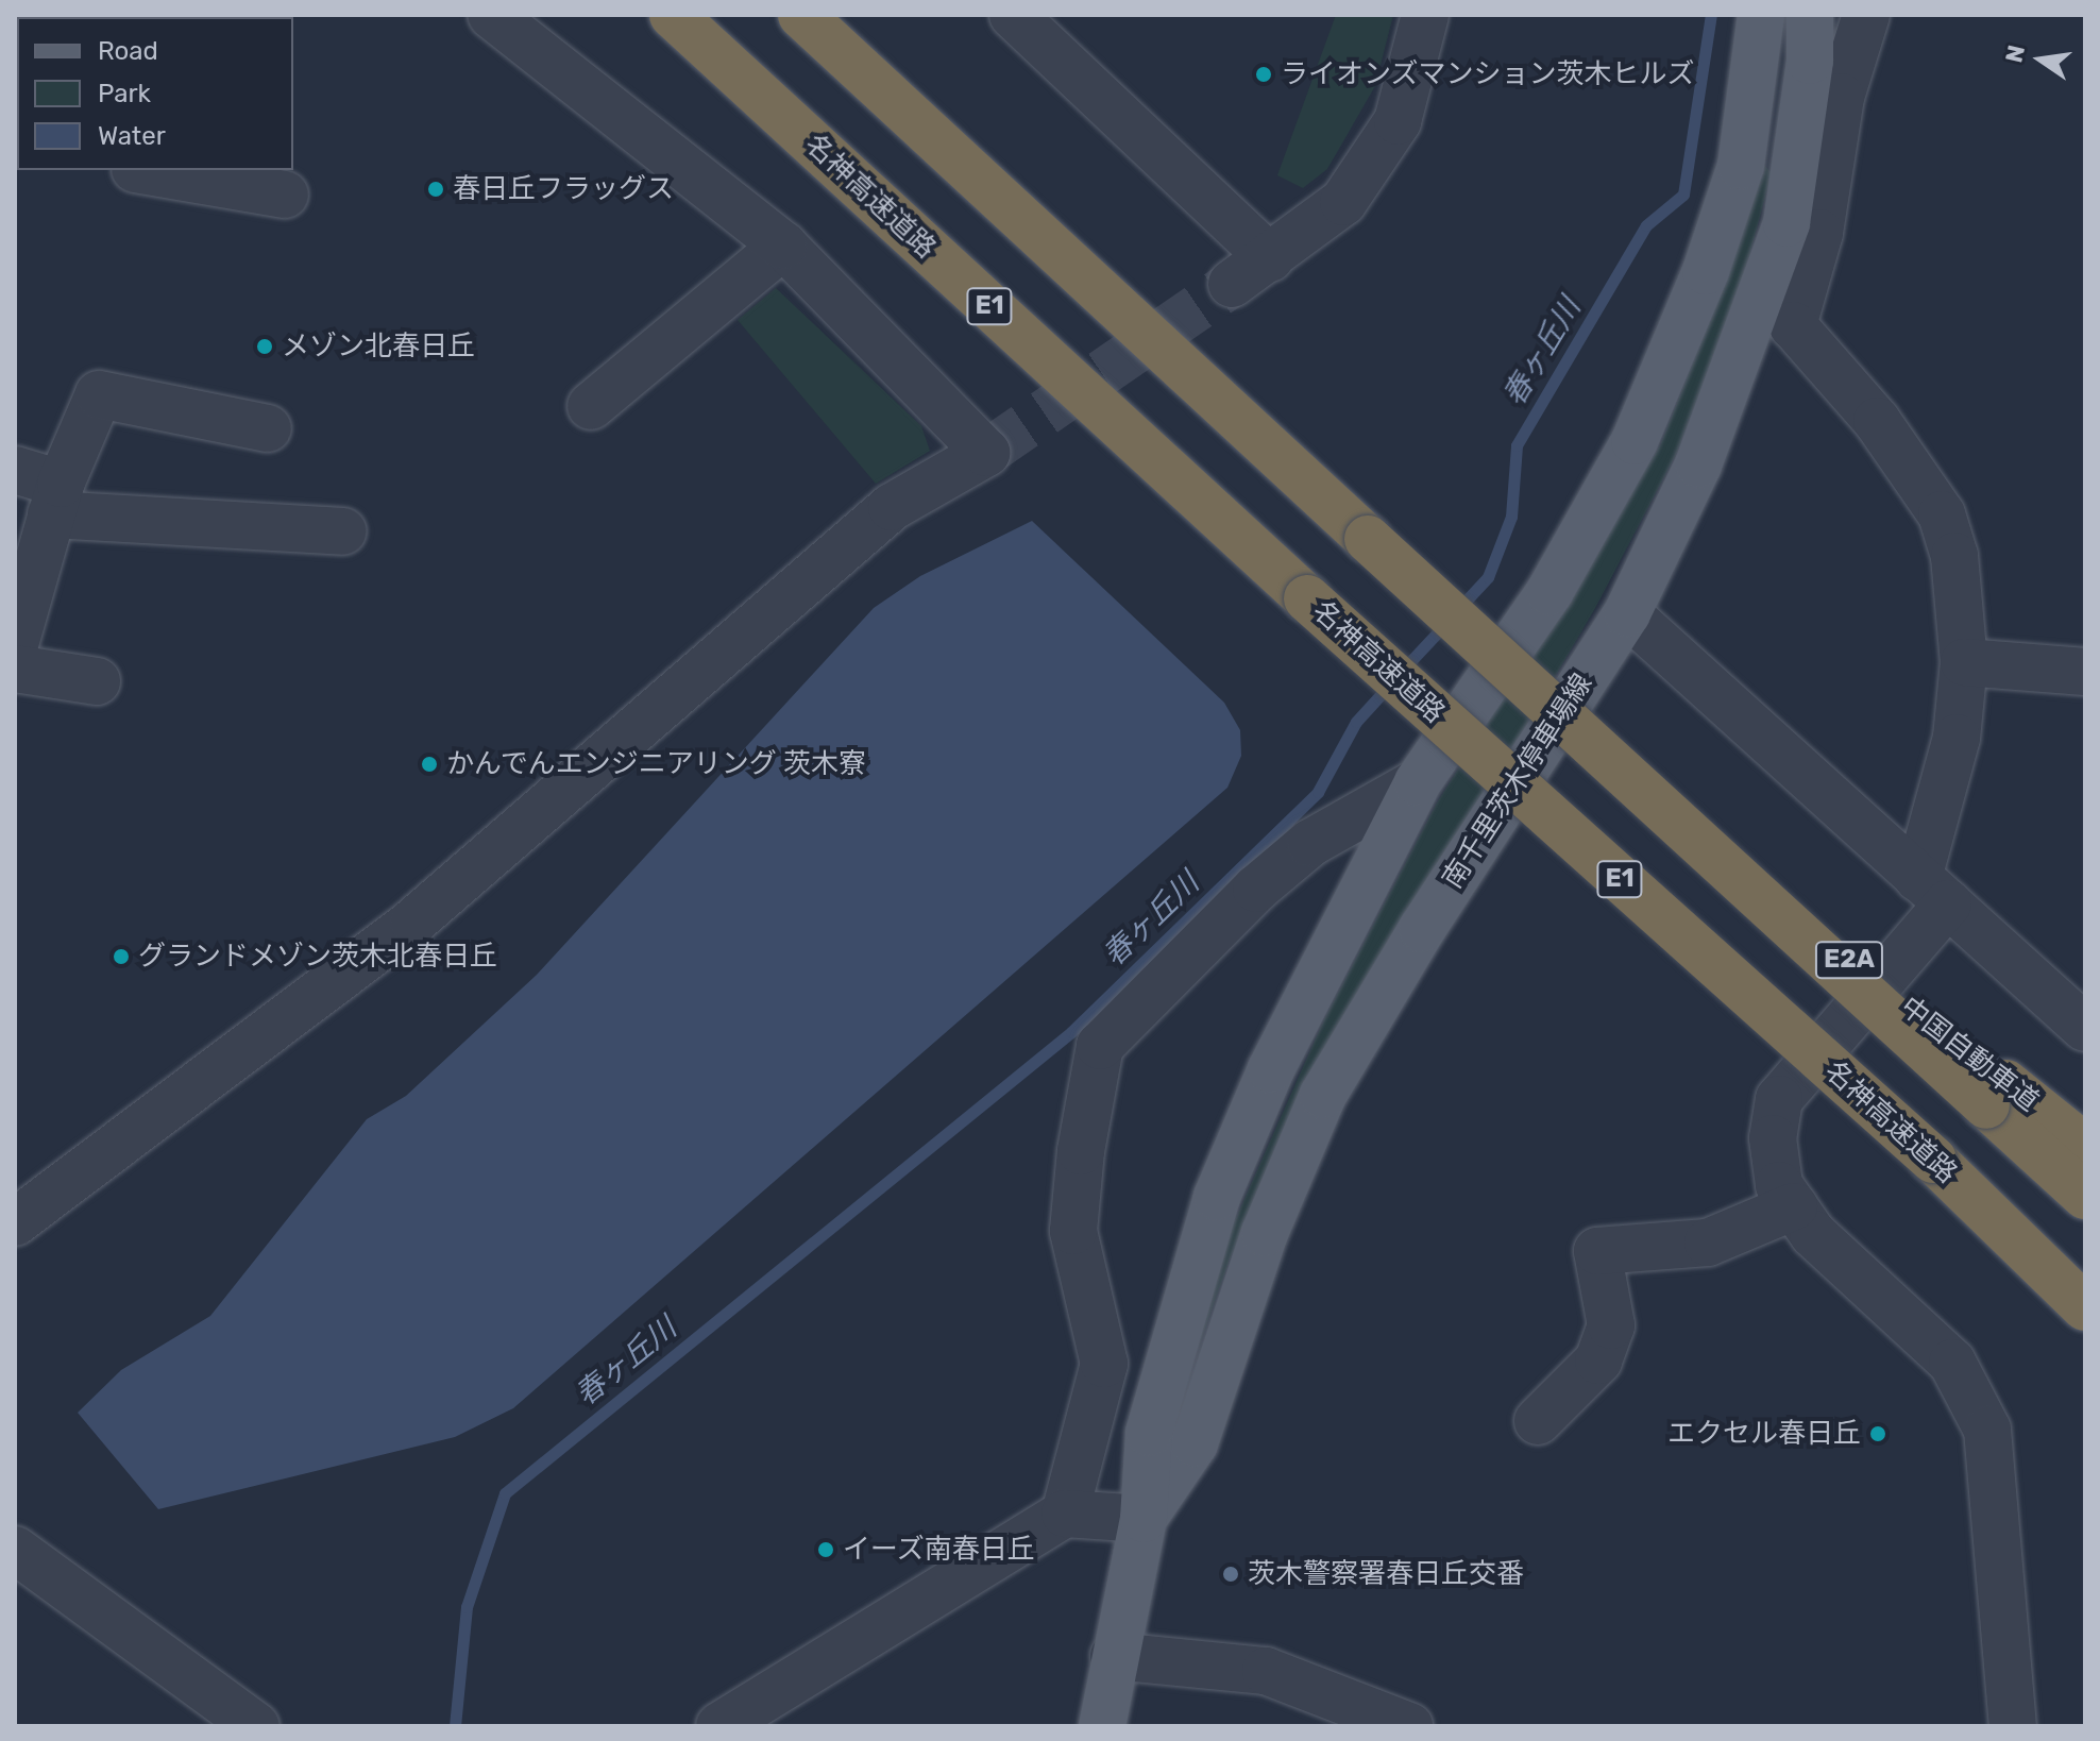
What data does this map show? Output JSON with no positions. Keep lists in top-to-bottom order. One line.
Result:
{"streets":{"highway":["名神高速道路","E1","E2A","中国自動車道"],"main road":["南千里茨木停車場線"]},"water":["春ヶ丘川"],"places":["ライオンズマンション茨木ヒルズ","春日丘フラッグス","メゾン北春日丘","かんでんエンジニアリング 茨木寮","グランドメゾン茨木北春日丘","エクセル春日丘","イーズ南春日丘","茨木警察署春日丘交番"],"legend":["Road","Park","Water"],"north":"left"}
